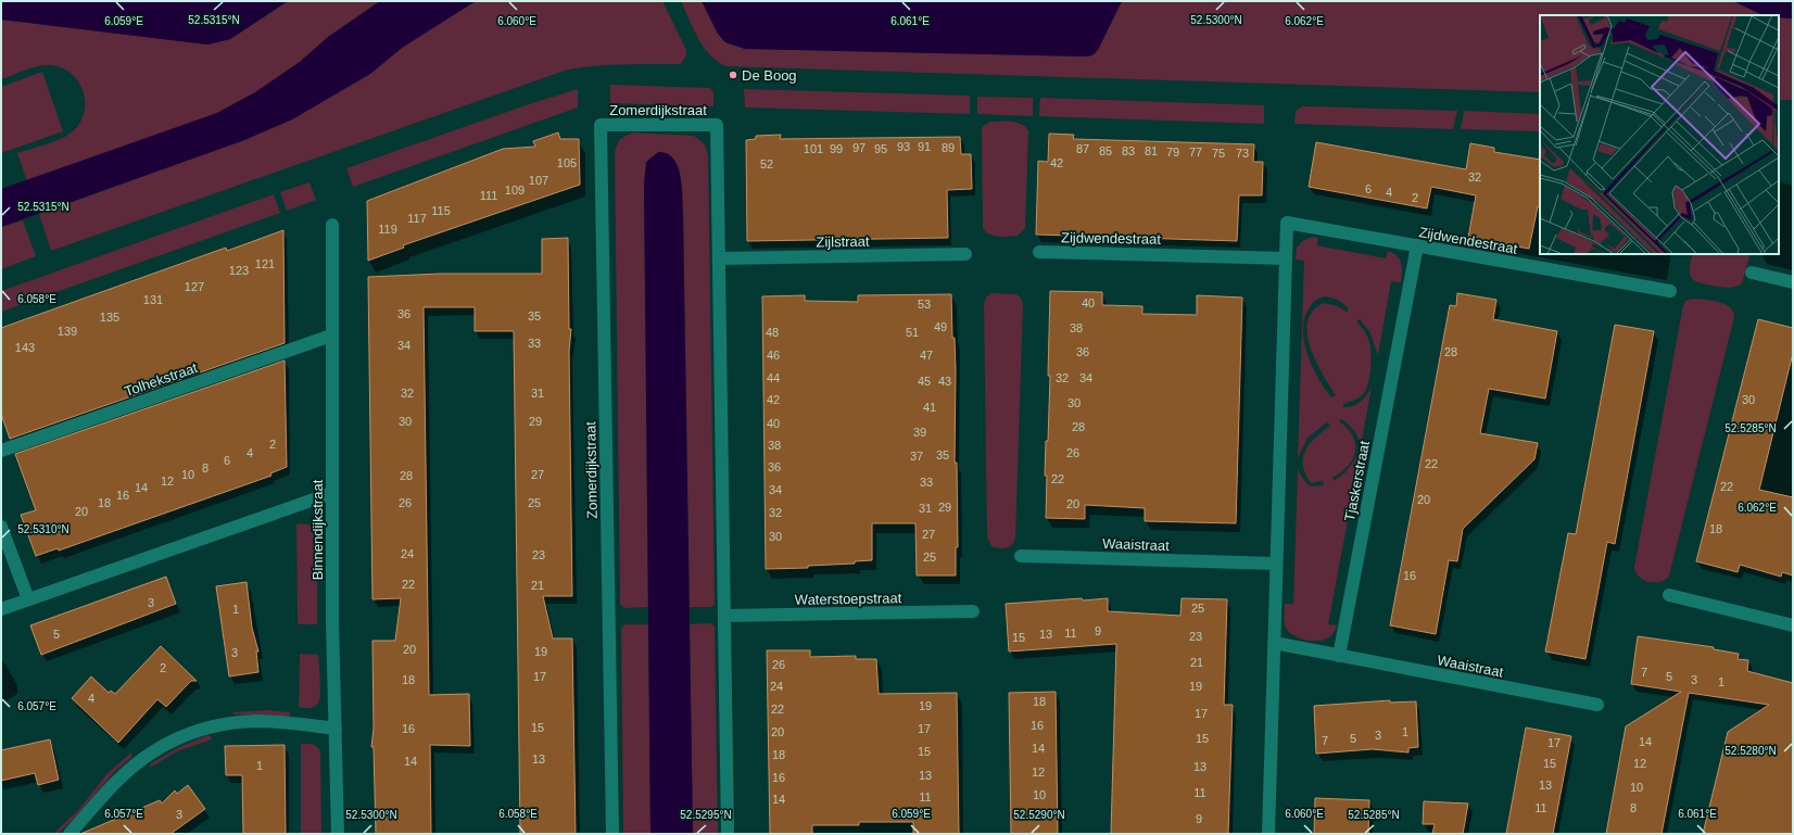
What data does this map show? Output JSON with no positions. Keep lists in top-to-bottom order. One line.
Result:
{"streets":{"street":["Zomerdijkstraat","Zijdwendestraat","Zijlstraat","Tolhekstraat","Tjaskerstraat","Binnendijkstraat","Waaistraat","Waterstoepstraat"]},"crossings":[["Zomerdijkstraat","Zijlstraat"],["Zomerdijkstraat","Waterstoepstraat"],["Zijdwendestraat","Tjaskerstraat"],["Tolhekstraat","Binnendijkstraat"],["Tjaskerstraat","Waaistraat"]],"places":["De Boog"],"house_numbers":["93","91","97","89","101","99","95","87","85","83","81","79","77","75","73","105","42","52","32","107","6","109","4","111","2","115","117","119","121","123","127","131","40","53","36","35","135","49","38","139","48","51","33","34","143","36","28","46","47","44","32","34","45","43","32","31","42","30","30","41","30","29","40","28","39","2","38","4","26","35","37","6","22","36","8","10","27","28","22","12","33","22","14","34","16","20","18","26","25","20","29","31","20","32","18","27","30","24","23","25","16","22","21","3","25","1","9","11","5","13","23","15","20","19","3","21","26","2","7","17","5","18","3","1","24","19","4","18","19","22","17","16","15","16","17","20","1","3","15","5","7","14","17","14","15","18","13","14","15","12","1","13","12","13","16","13","10","11","10","11","14","11","8","3","9"],"coordinates":["52.5315°N","52.5300°N","6.059°E","6.060°E","6.062°E","6.061°E","6.058°E","52.5285°N","52.5310°N","6.057°E","52.5280°N","52.5295°N","52.5290°N"]}
